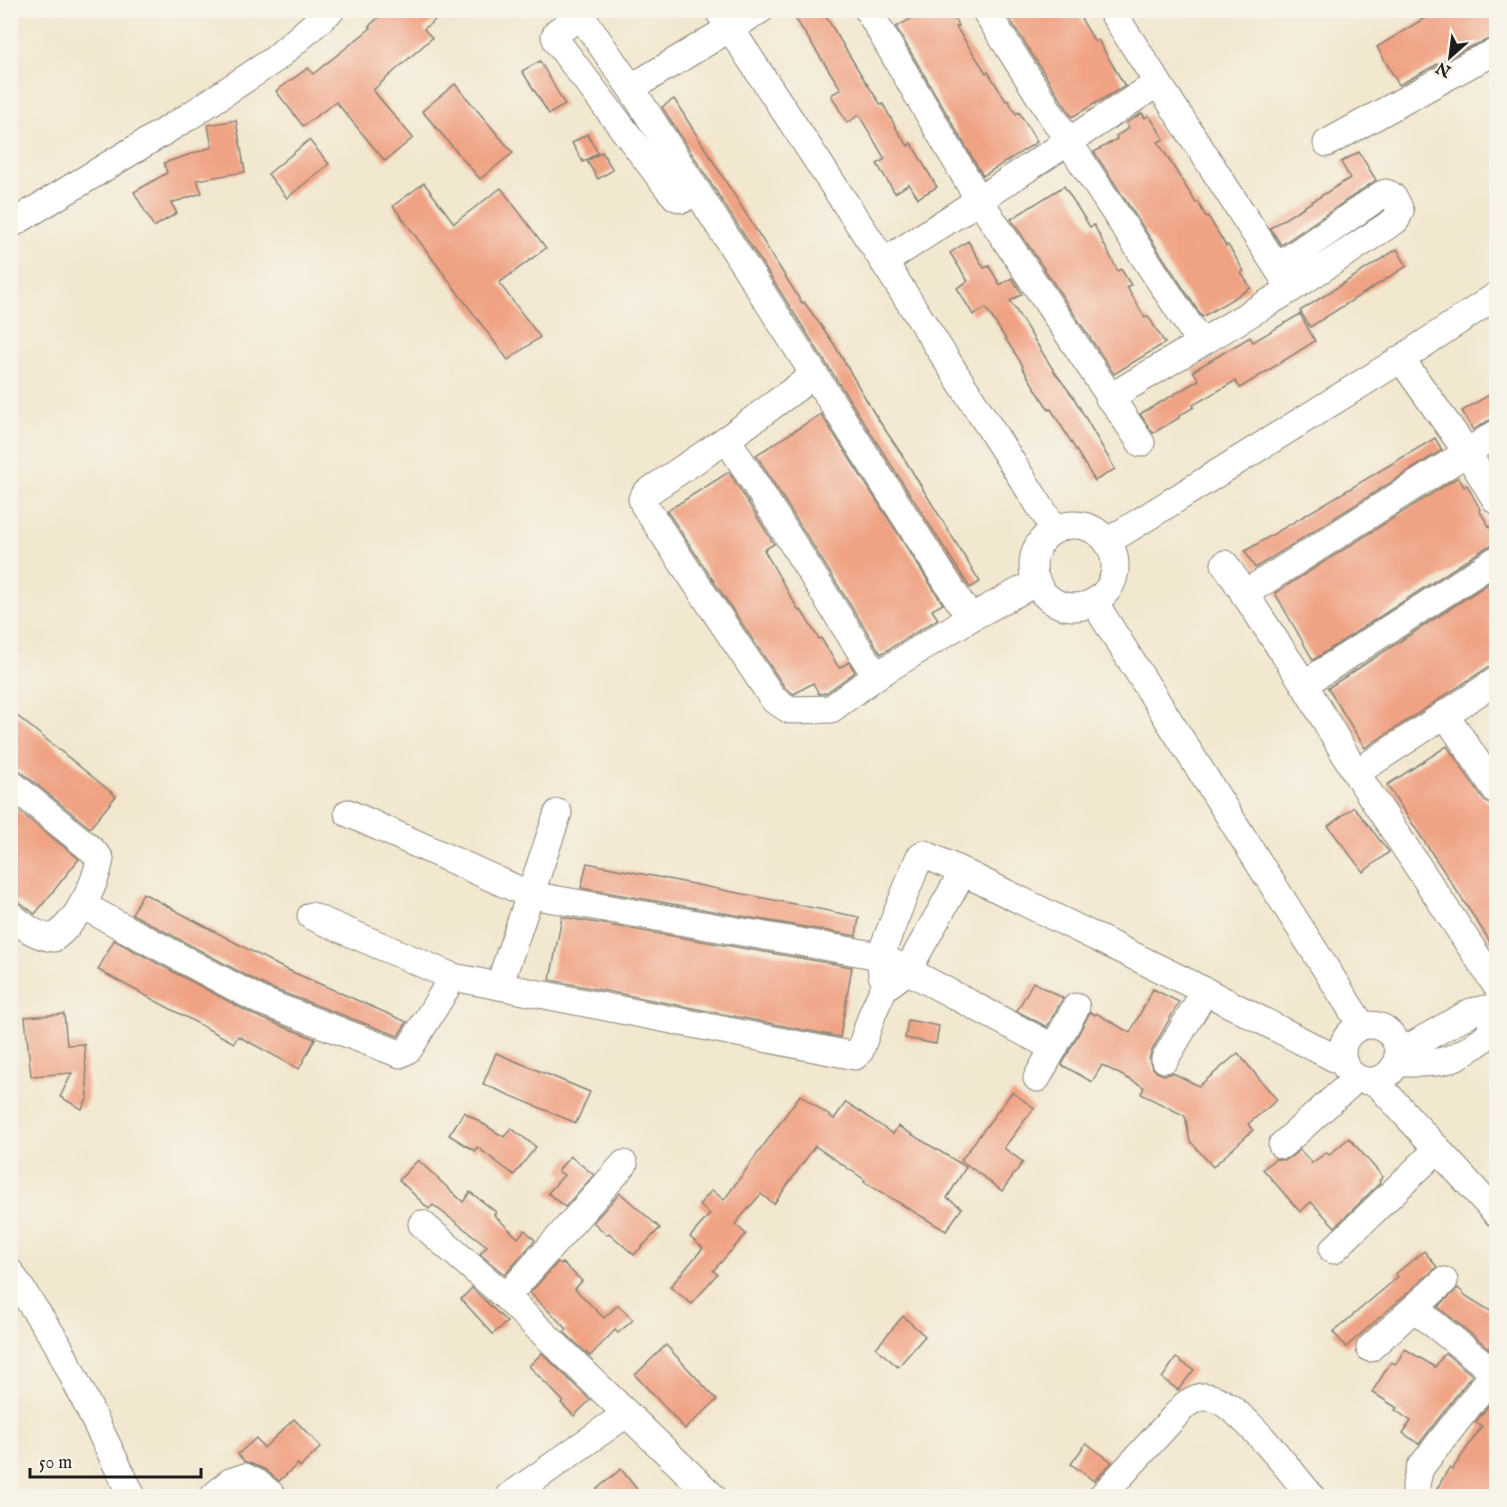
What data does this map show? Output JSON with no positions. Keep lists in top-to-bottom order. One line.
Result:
{"scale_bar":"50 m","north":"bottom left"}
